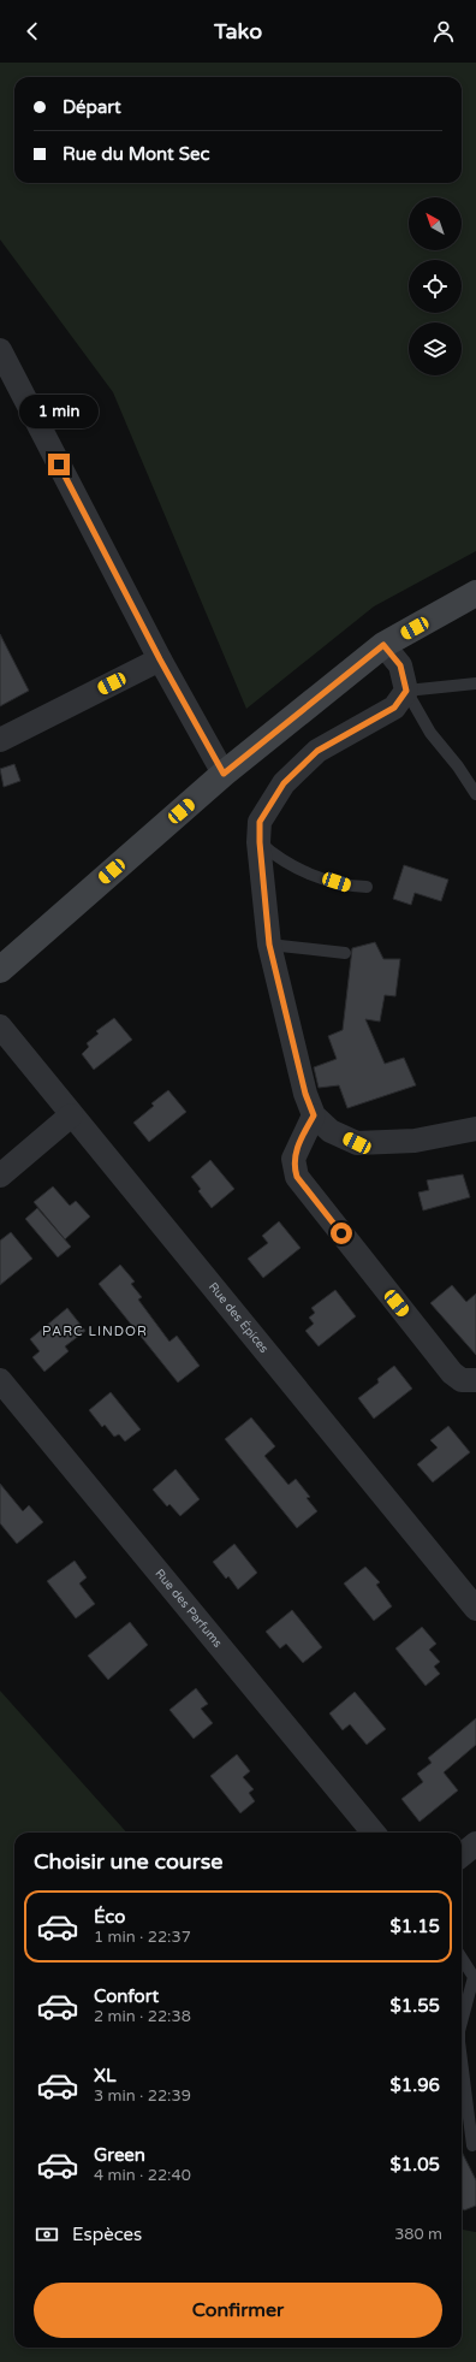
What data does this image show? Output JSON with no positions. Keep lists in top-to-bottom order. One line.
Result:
{"streets":{"street":["Rue des Épices","Rue des Parfums"]},"districts":["PARC LINDOR"],"north":"top left","page":{"header":"Tako","banner":["Départ","Rue du Mont Sec"],"bubble":"1 min","heading":"Choisir une course","list":[{"name":"Éco","note":"1 min · 22:37","value":"$1.15"},{"name":"Confort","note":"2 min · 22:38","value":"$1.55"},{"name":"XL","note":"3 min · 22:39","value":"$1.96"},{"name":"Green","note":"4 min · 22:40","value":"$1.05"}],"pay":["Espèces","380 m"],"buttons":"Confirmer"}}
